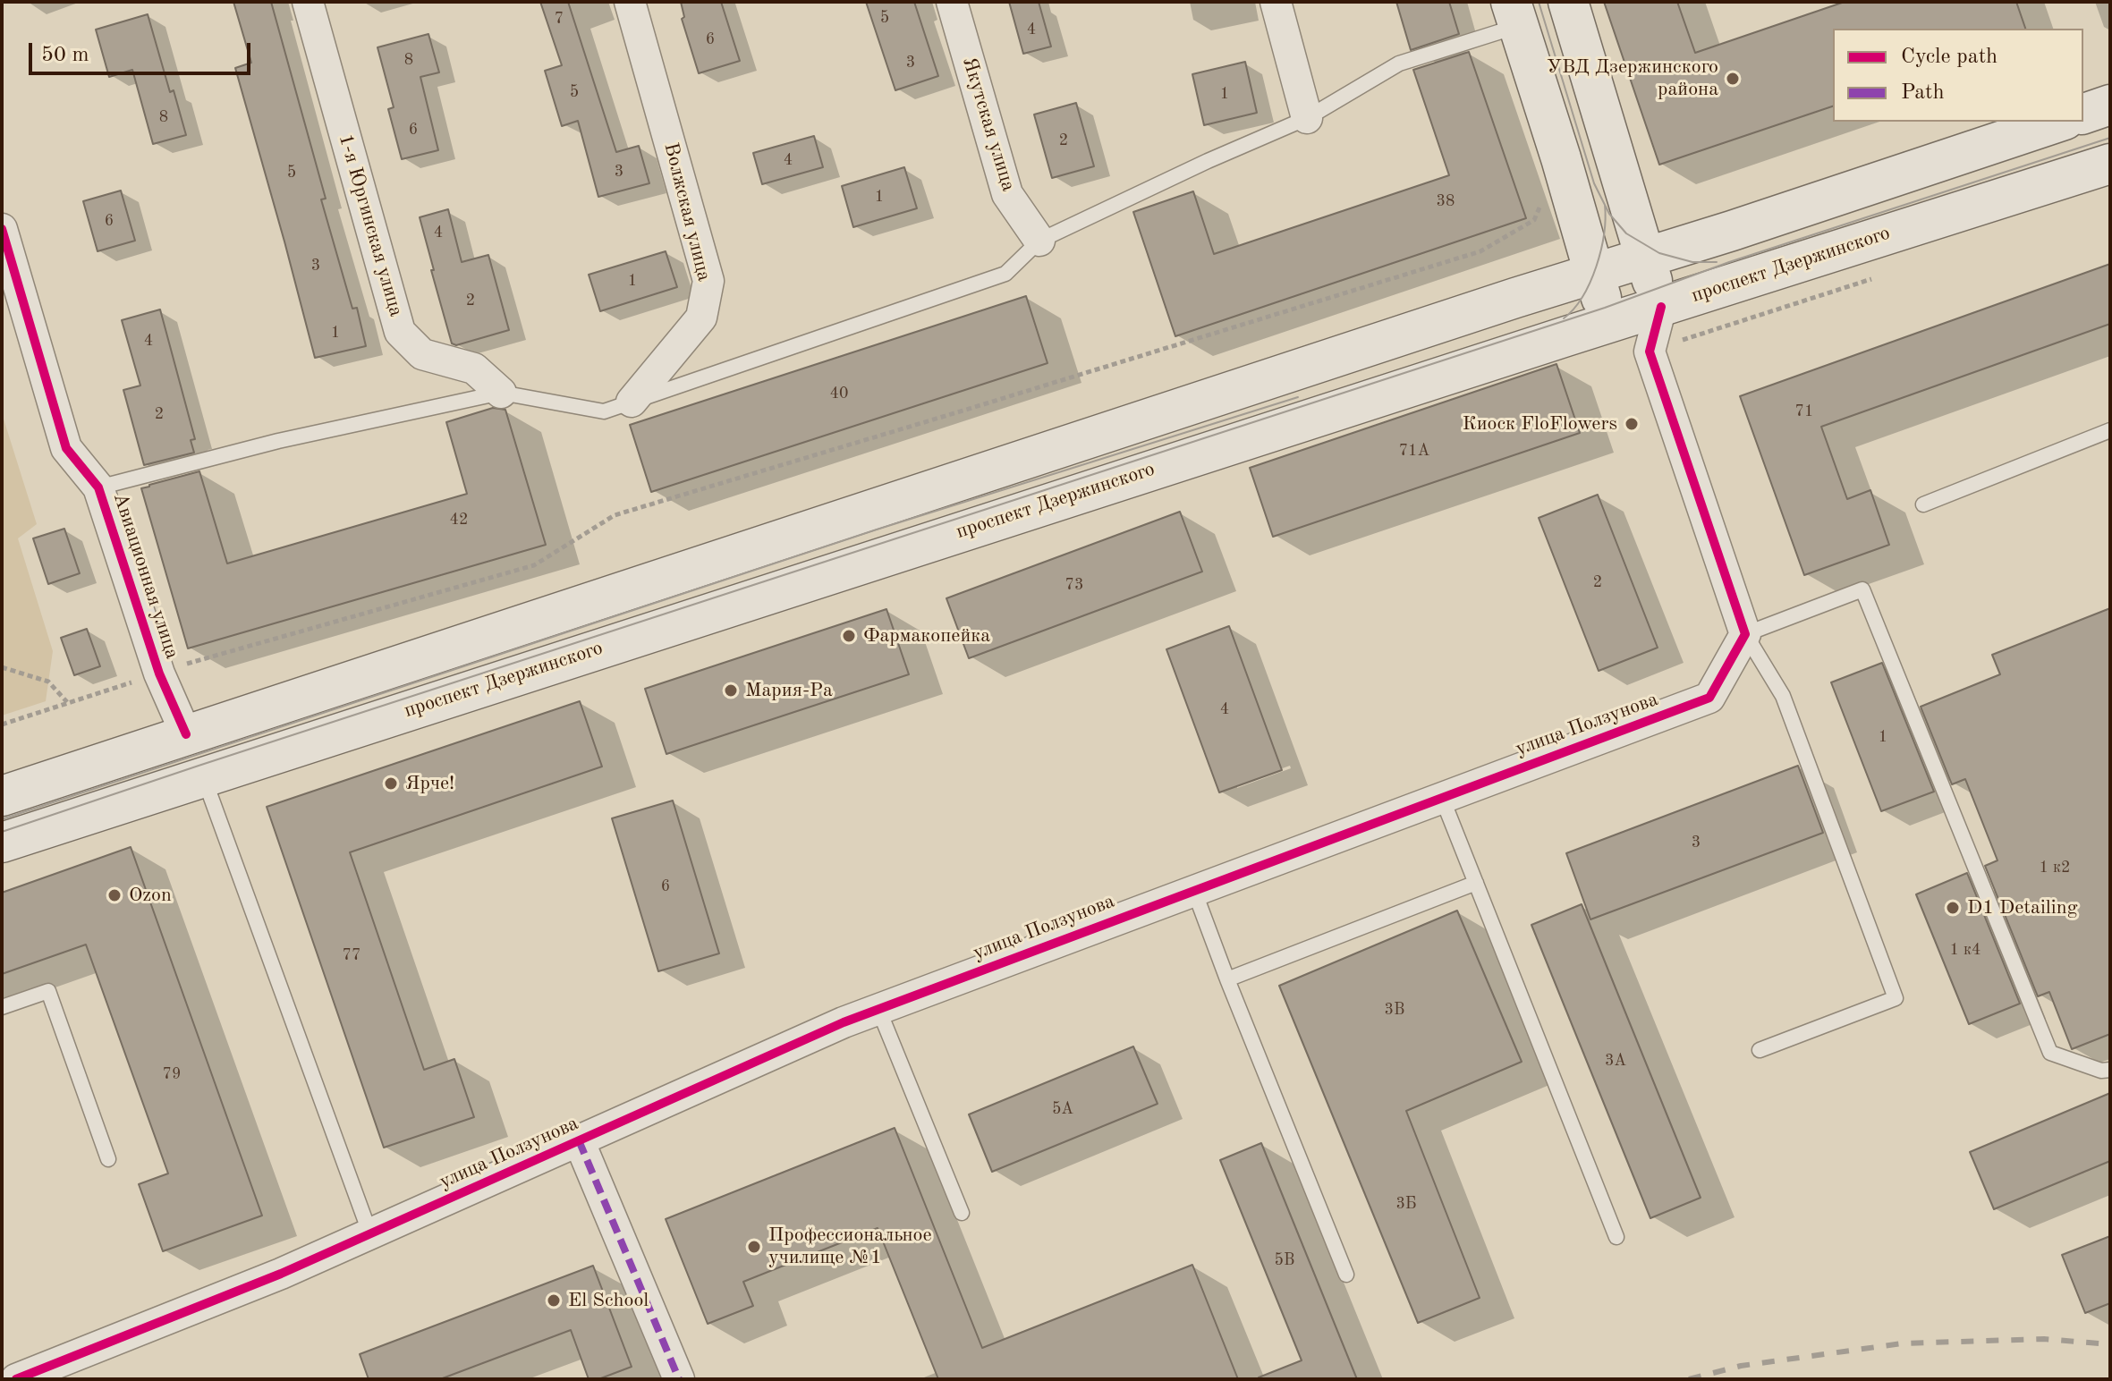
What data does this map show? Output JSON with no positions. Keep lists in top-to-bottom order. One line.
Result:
{"streets":{"main road":["проспект Дзержинского"],"street":["Якутская улица","Волжская улица","1-я Юргинская улица","Авиационная улица","улица Ползунова"]},"places":["УВД Дзержинского района","Киоск FloFlowers","Фармакопейка","Мария-Ра","Ярче!","Ozon","D1 Detailing","Профессиональное училище №1","El School"],"house_numbers":["5","7","4","6","8","3","5","1","8","6","2","4","3","5","1","38","6","4","3","1","2","1","4","40","71","2","71А","42","2","73","4","1","3","1 к2","6","1 к4","77","3В","3А","79","5А","3Б","5В"],"legend":["Cycle path","Path"],"scale_bar":"50 m"}
